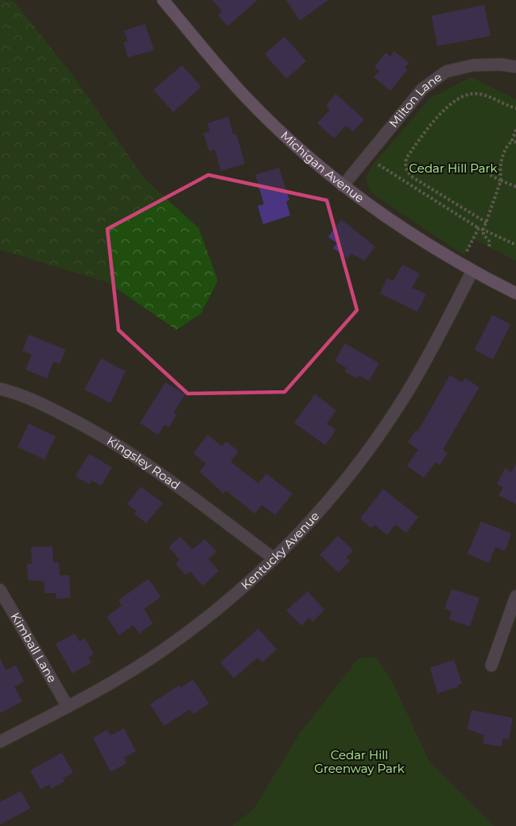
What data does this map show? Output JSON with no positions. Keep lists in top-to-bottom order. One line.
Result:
{"streets":{"street":["Milton Lane","Michigan Avenue","Kingsley Road","Kentucky Avenue","Kimball Lane"]},"crossings":[["Milton Lane","Michigan Avenue"],["Michigan Avenue","Kentucky Avenue"],["Kingsley Road","Kentucky Avenue"],["Kentucky Avenue","Kimball Lane"]],"parks":["Cedar Hill Park","Cedar Hill Greenway Park"]}
